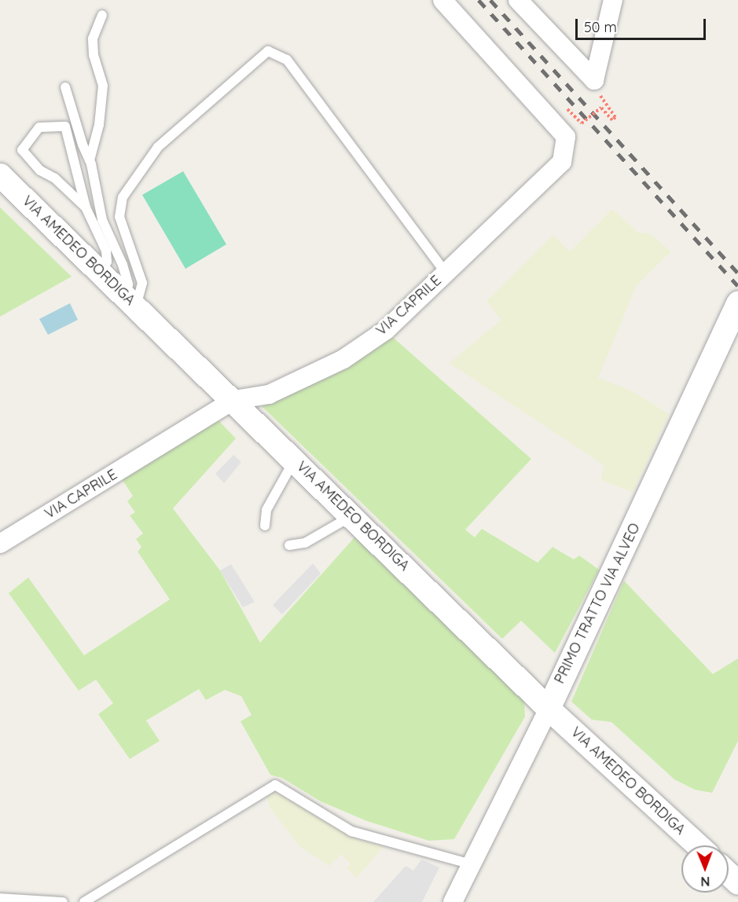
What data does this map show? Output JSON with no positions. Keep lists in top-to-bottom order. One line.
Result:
{"streets":{"street":["VIA AMEDEO BORDIGA","VIA CAPRILE","PRIMO TRATTO VIA ALVEO"]},"crossings":[["VIA AMEDEO BORDIGA","VIA CAPRILE"],["VIA AMEDEO BORDIGA","PRIMO TRATTO VIA ALVEO"]],"scale_bar":"50 m","north":"bottom"}
